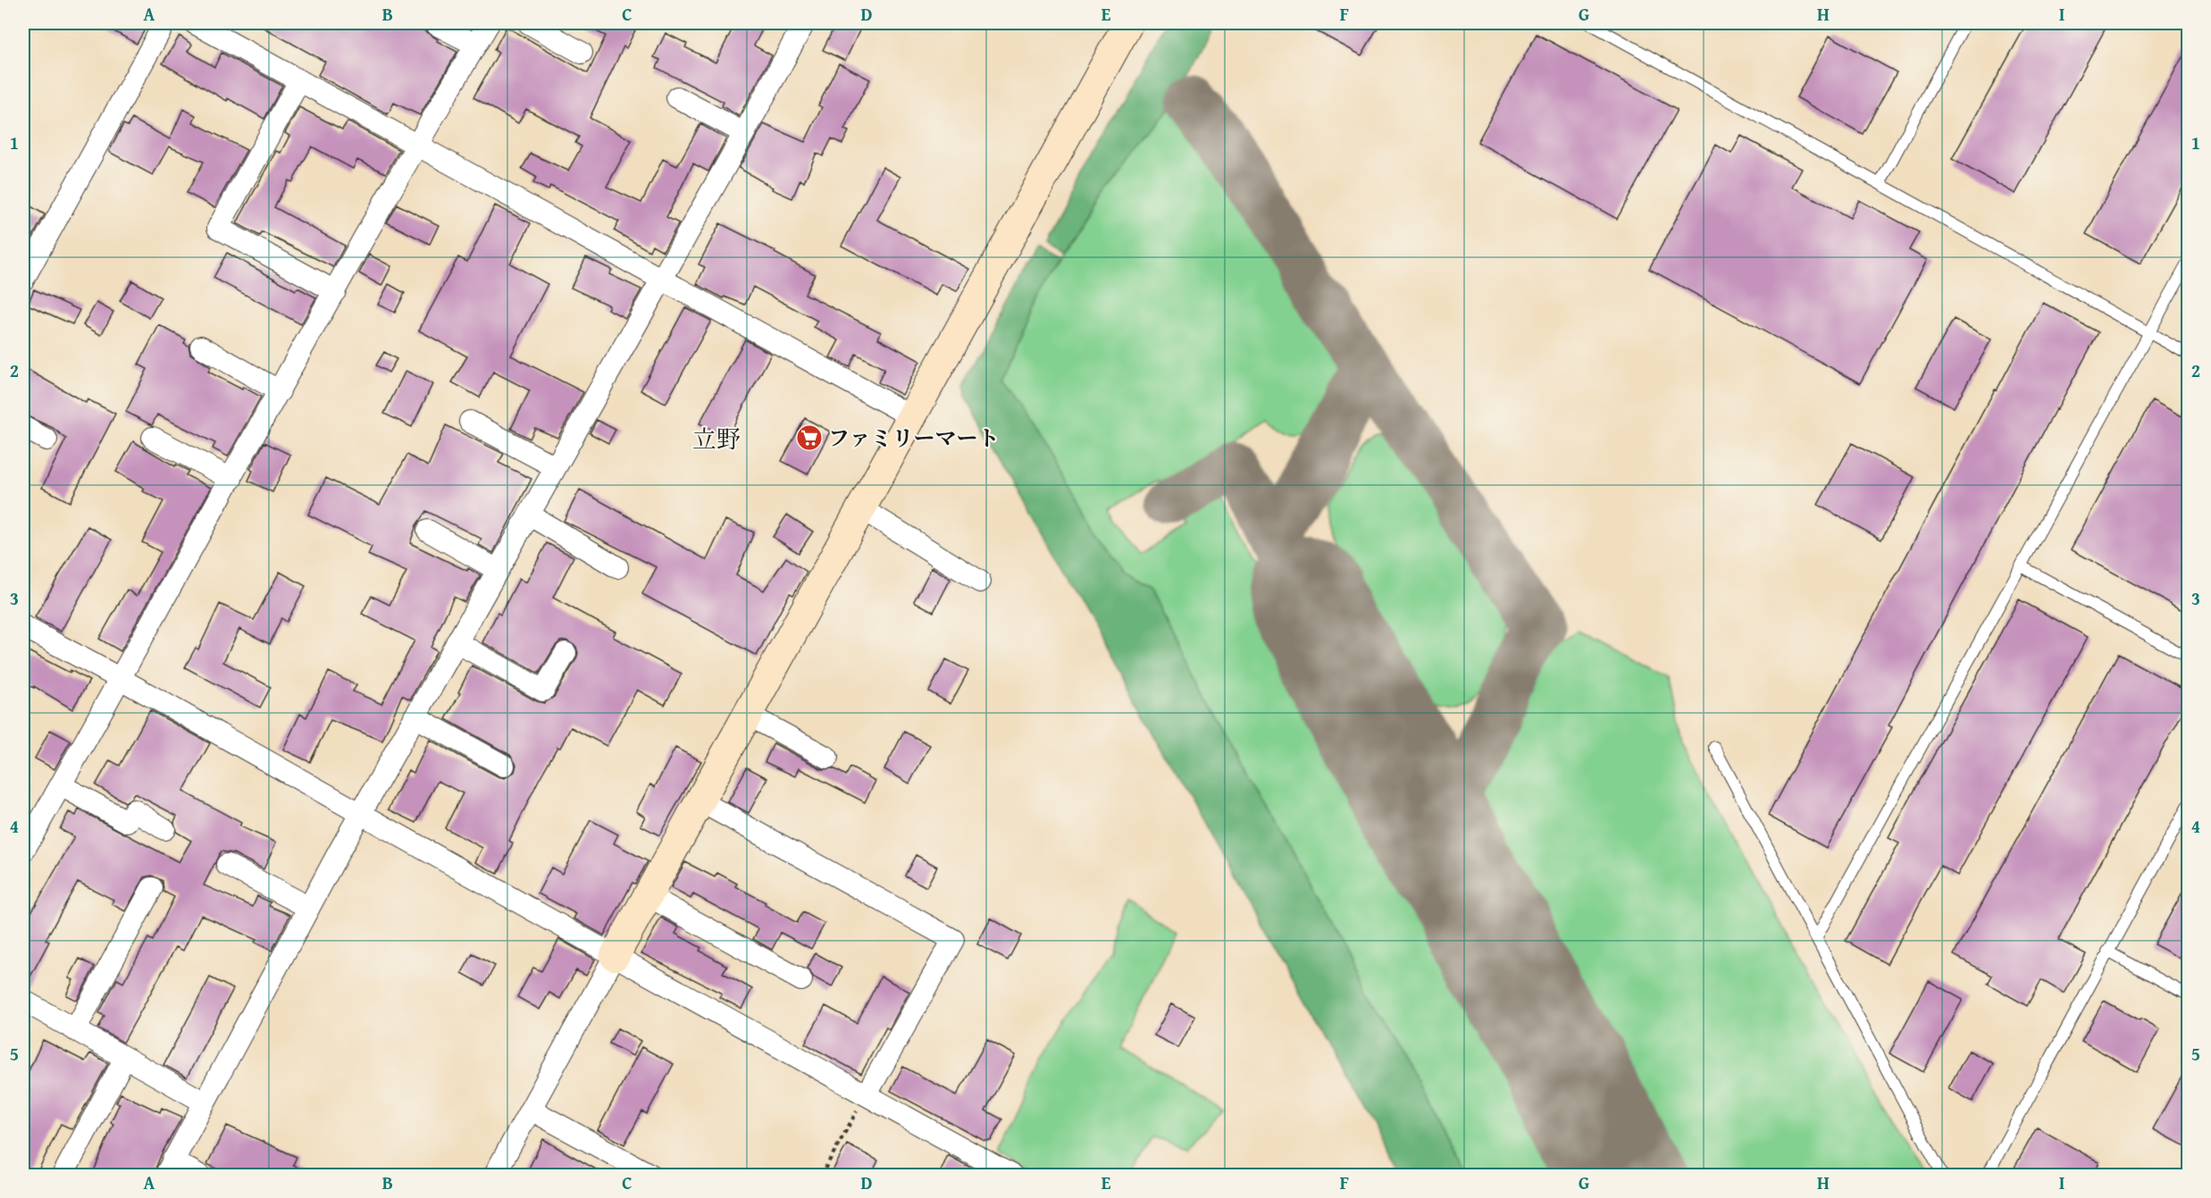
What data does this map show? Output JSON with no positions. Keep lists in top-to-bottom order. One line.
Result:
{"districts":["立野"],"places":{"supermarket":["ファミリーマート"]},"grid":{"columns":["A","B","C","D","E","F","G","H","I"],"rows":["1","2","3","4","5"]}}
